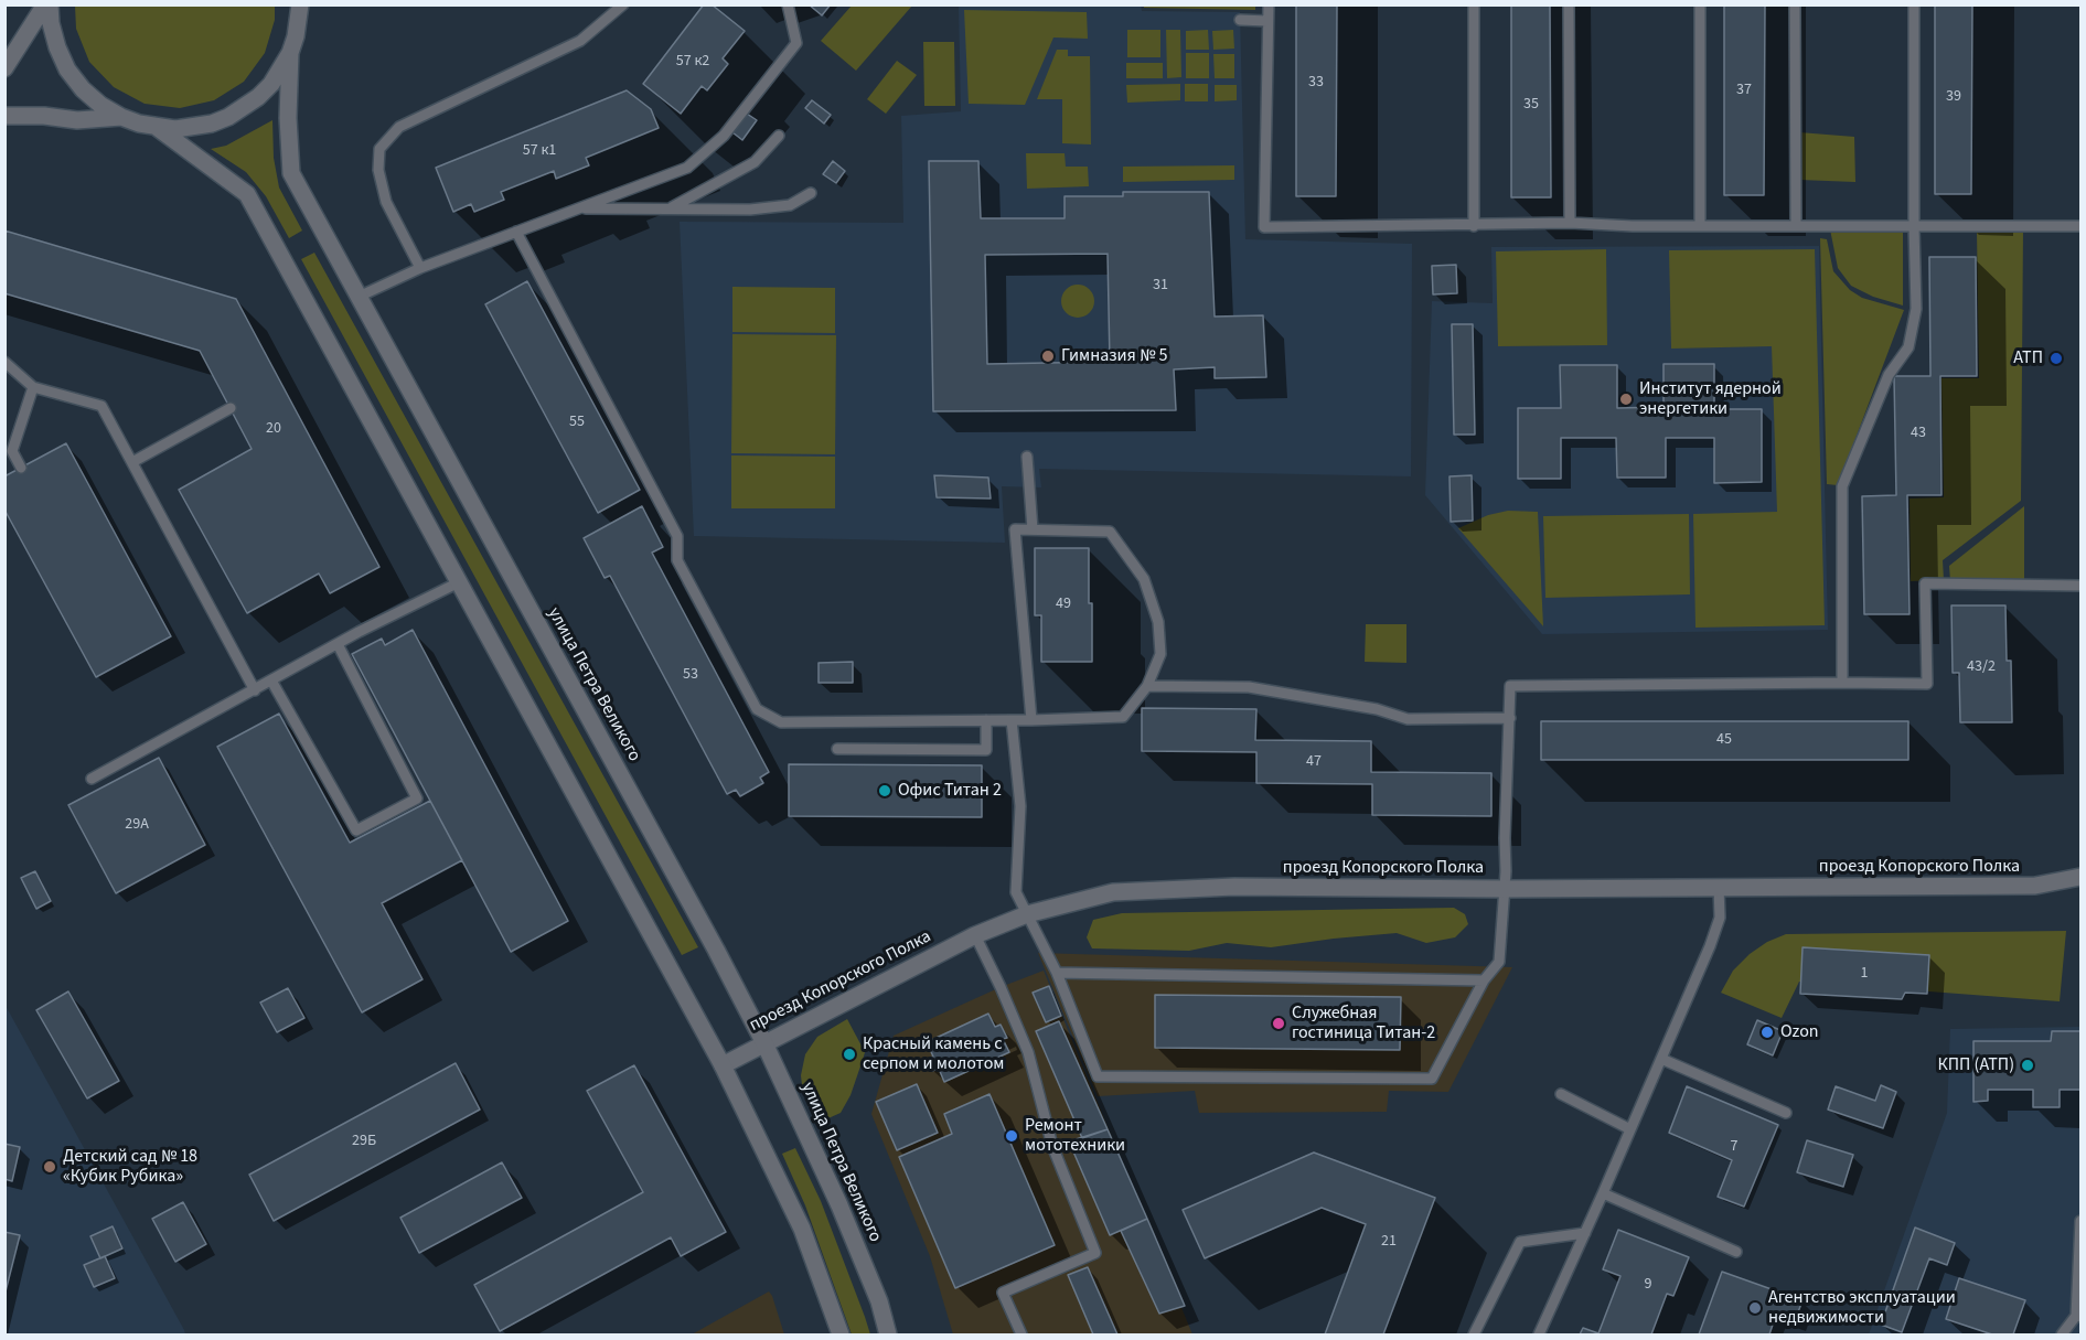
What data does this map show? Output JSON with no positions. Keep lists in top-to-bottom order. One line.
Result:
{"streets":{"street":["улица Петра Великого","проезд Копорского Полка"]},"crossings":[["улица Петра Великого","проезд Копорского Полка"]],"places":["Гимназия № 5","АТП","Институт ядерной энергетики","Офис Титан 2","Служебная гостиница Титан-2","Ozon","Красный камень с серпом и молотом","КПП (АТП)","Ремонт мототехники","Детский сад № 18 «Кубик Рубика»","Агентство эксплуатации недвижимости"],"house_numbers":["57 к2","33","37","39","35","57 к1","31","55","20","43","49","43/2","53","45","47","29А","1","29Б","7","21","9"]}
